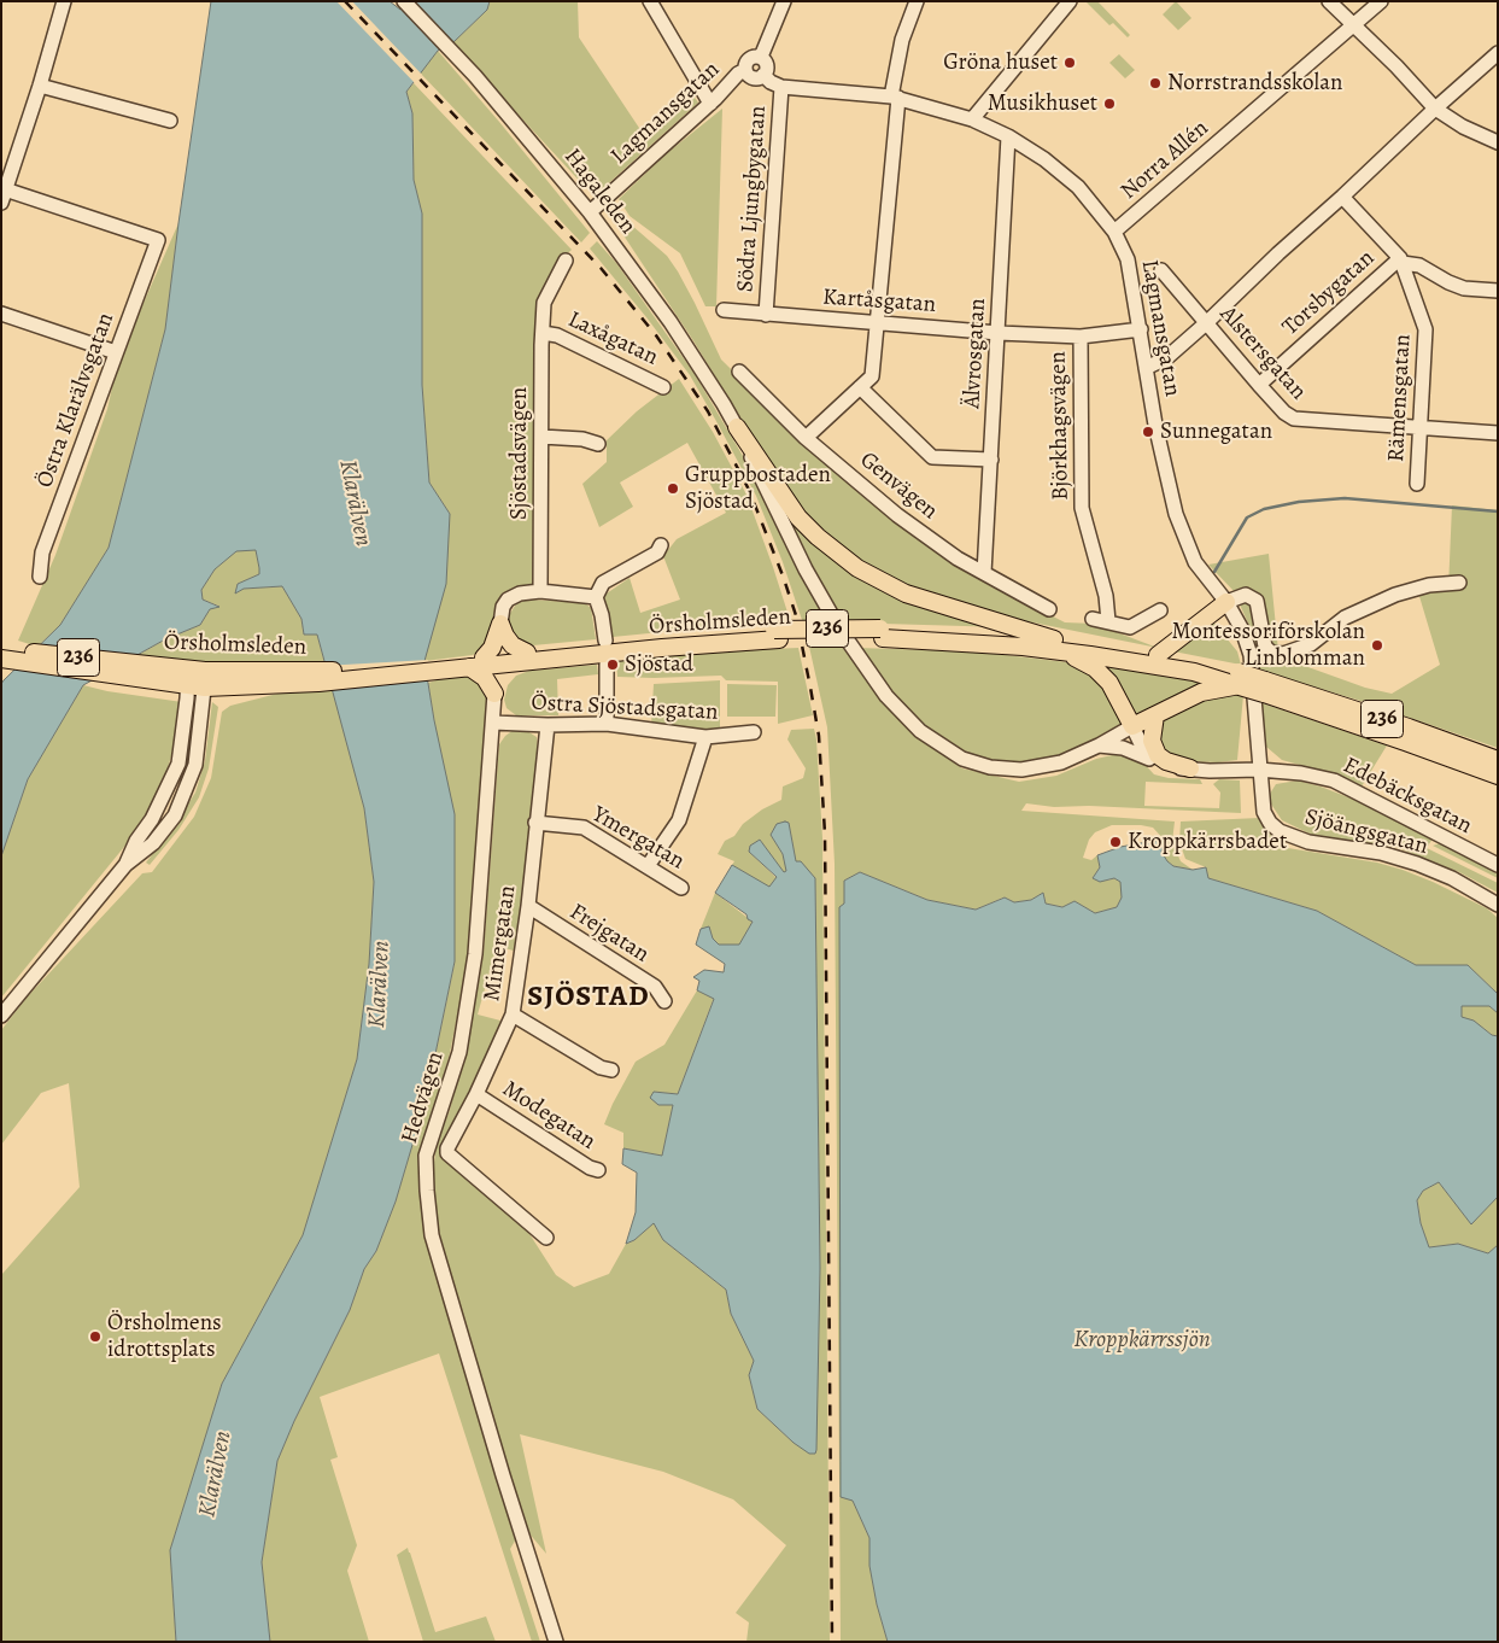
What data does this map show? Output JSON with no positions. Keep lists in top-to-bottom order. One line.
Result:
{"streets":{"main road":["Örsholmsleden","236"],"street":["Lagmansgatan","Norra Allén","Hagaleden","Södra Ljungbygatan","Torsbygatan","Kartåsgatan","Laxågatan","Älvrosgatan","Alstersgatan","Rämensgatan","Östra Klarälvsgatan","Björkhagsvägen","Sjöstadsvägen","Genvägen","Östra Sjöstadsgatan","Edebäcksgatan","Sjöängsgatan","Ymergatan","Frejgatan","Mimergatan","Hedvägen","Modegatan"]},"crossings":[["Lagmansgatan","Norra Allén"],["Lagmansgatan","Hagaleden"],["Lagmansgatan","Södra Ljungbygatan"],["Lagmansgatan","Kartåsgatan"],["Lagmansgatan","Älvrosgatan"],["Lagmansgatan","Edebäcksgatan"],["Lagmansgatan","Sjöängsgatan"],["Hagaleden","Edebäcksgatan"],["Södra Ljungbygatan","Kartåsgatan"],["Torsbygatan","Alstersgatan"],["Torsbygatan","Rämensgatan"],["Kartåsgatan","Älvrosgatan"],["Kartåsgatan","Björkhagsvägen"],["Laxågatan","Sjöstadsvägen"],["Älvrosgatan","Genvägen"],["Alstersgatan","Rämensgatan"],["Östra Sjöstadsgatan","Mimergatan"],["Östra Sjöstadsgatan","Hedvägen"],["Ymergatan","Mimergatan"],["Frejgatan","Mimergatan"],["Mimergatan","Modegatan"]],"districts":["SJÖSTAD"],"water":["Klarälven","Kroppkärrssjön"],"places":["Gröna huset","Norrstrandsskolan","Musikhuset","Sunnegatan","Gruppbostaden Sjöstad","Montessoriförskolan Linblomman","Sjöstad","Kroppkärrsbadet","Örsholmens idrottsplats"]}
